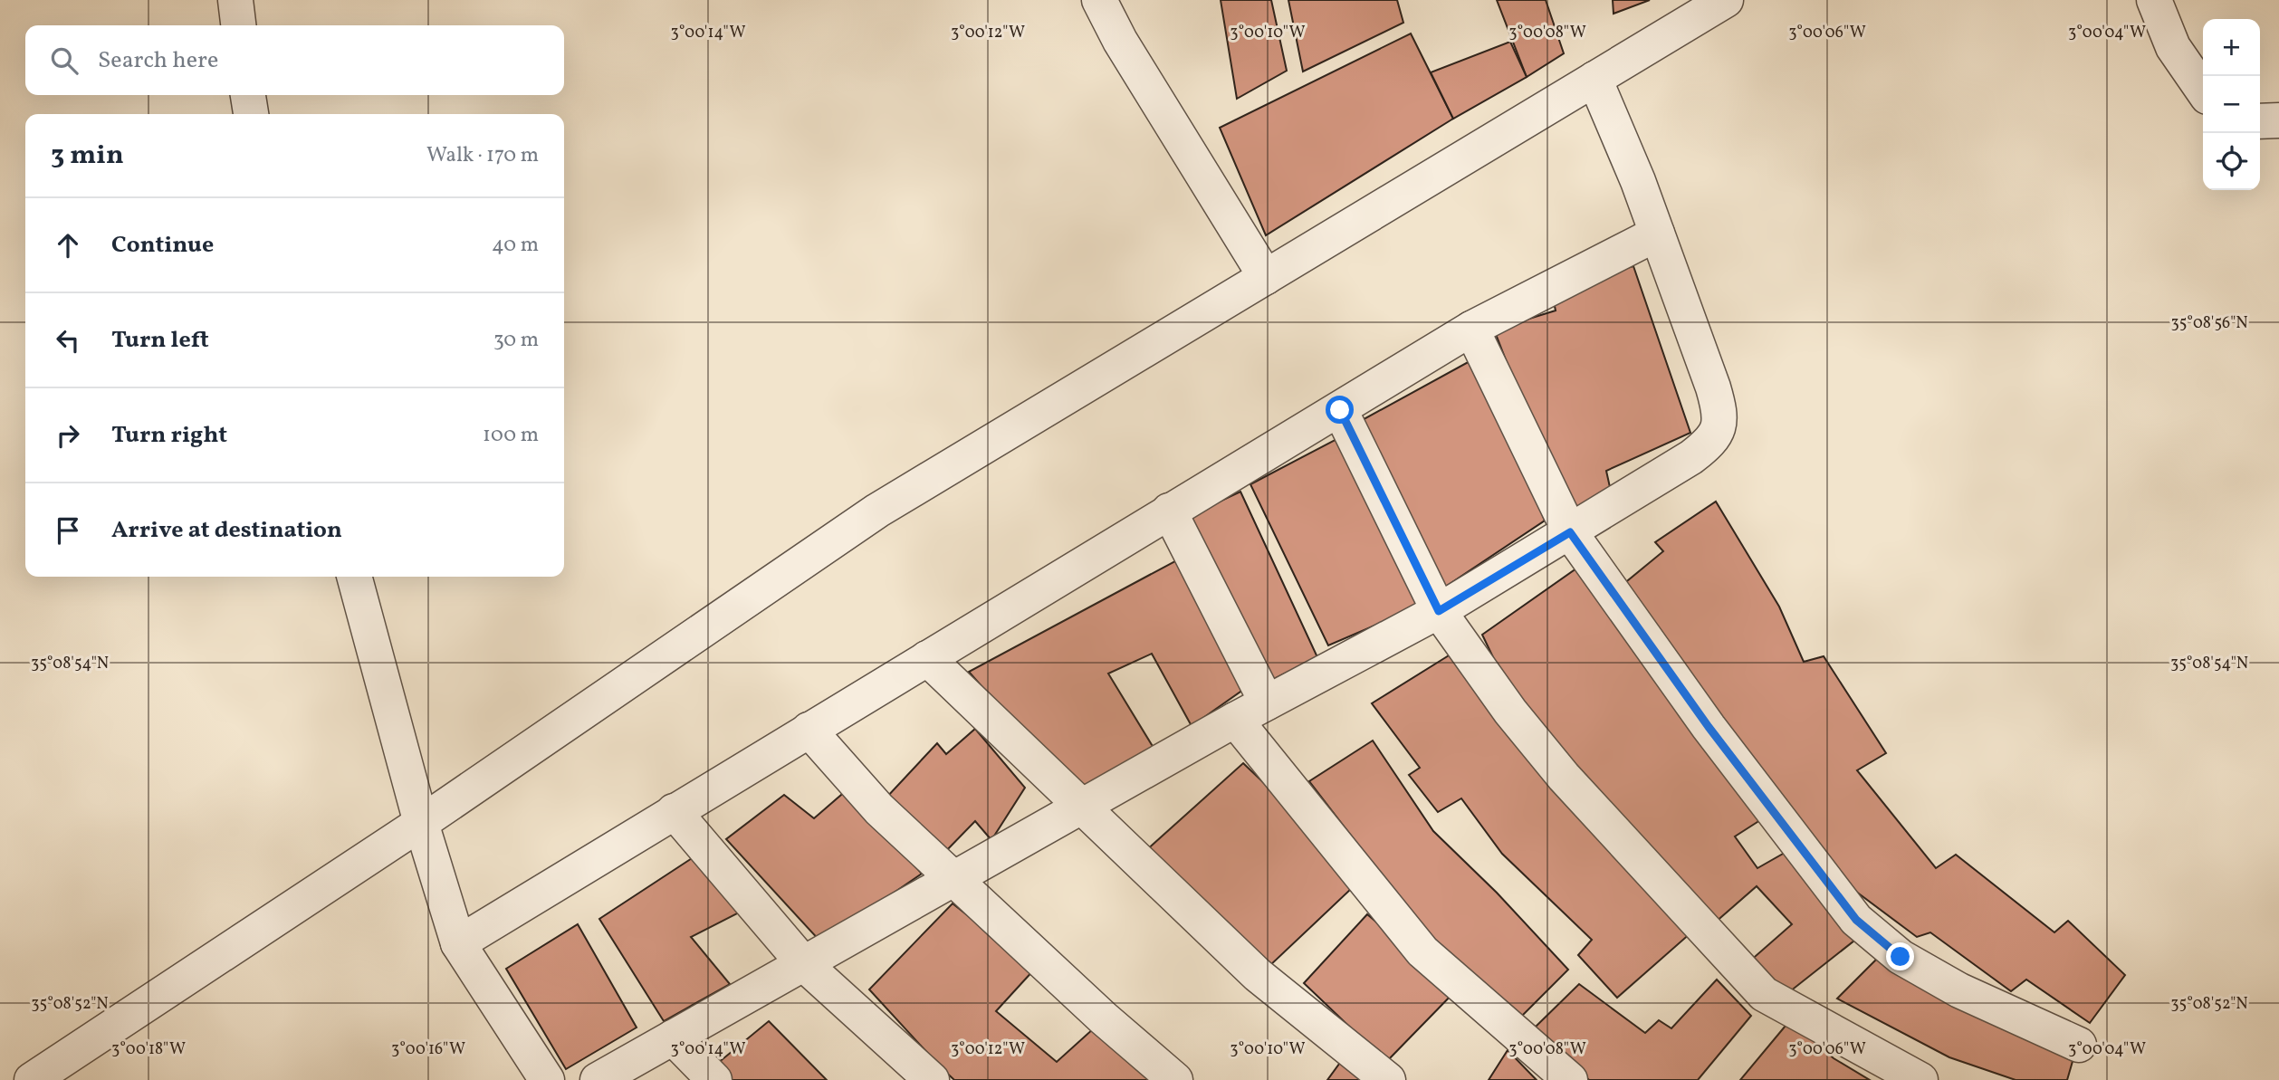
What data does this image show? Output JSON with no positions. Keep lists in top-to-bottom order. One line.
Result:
{"page":{"map_buttons":["+","−"],"search":"Search here","heading":["3 min","Walk · 170 m"],"list":[["Continue","40 m"],["Turn left","30 m"],["Turn right","100 m"],"Arrive at destination"]},"coordinates":["3°00'14\"W","3°00'12\"W","3°00'10\"W","3°00'08\"W","3°00'06\"W","3°00'04\"W","35°08'56\"N","35°08'54\"N","35°08'52\"N","3°00'18\"W","3°00'16\"W"]}
